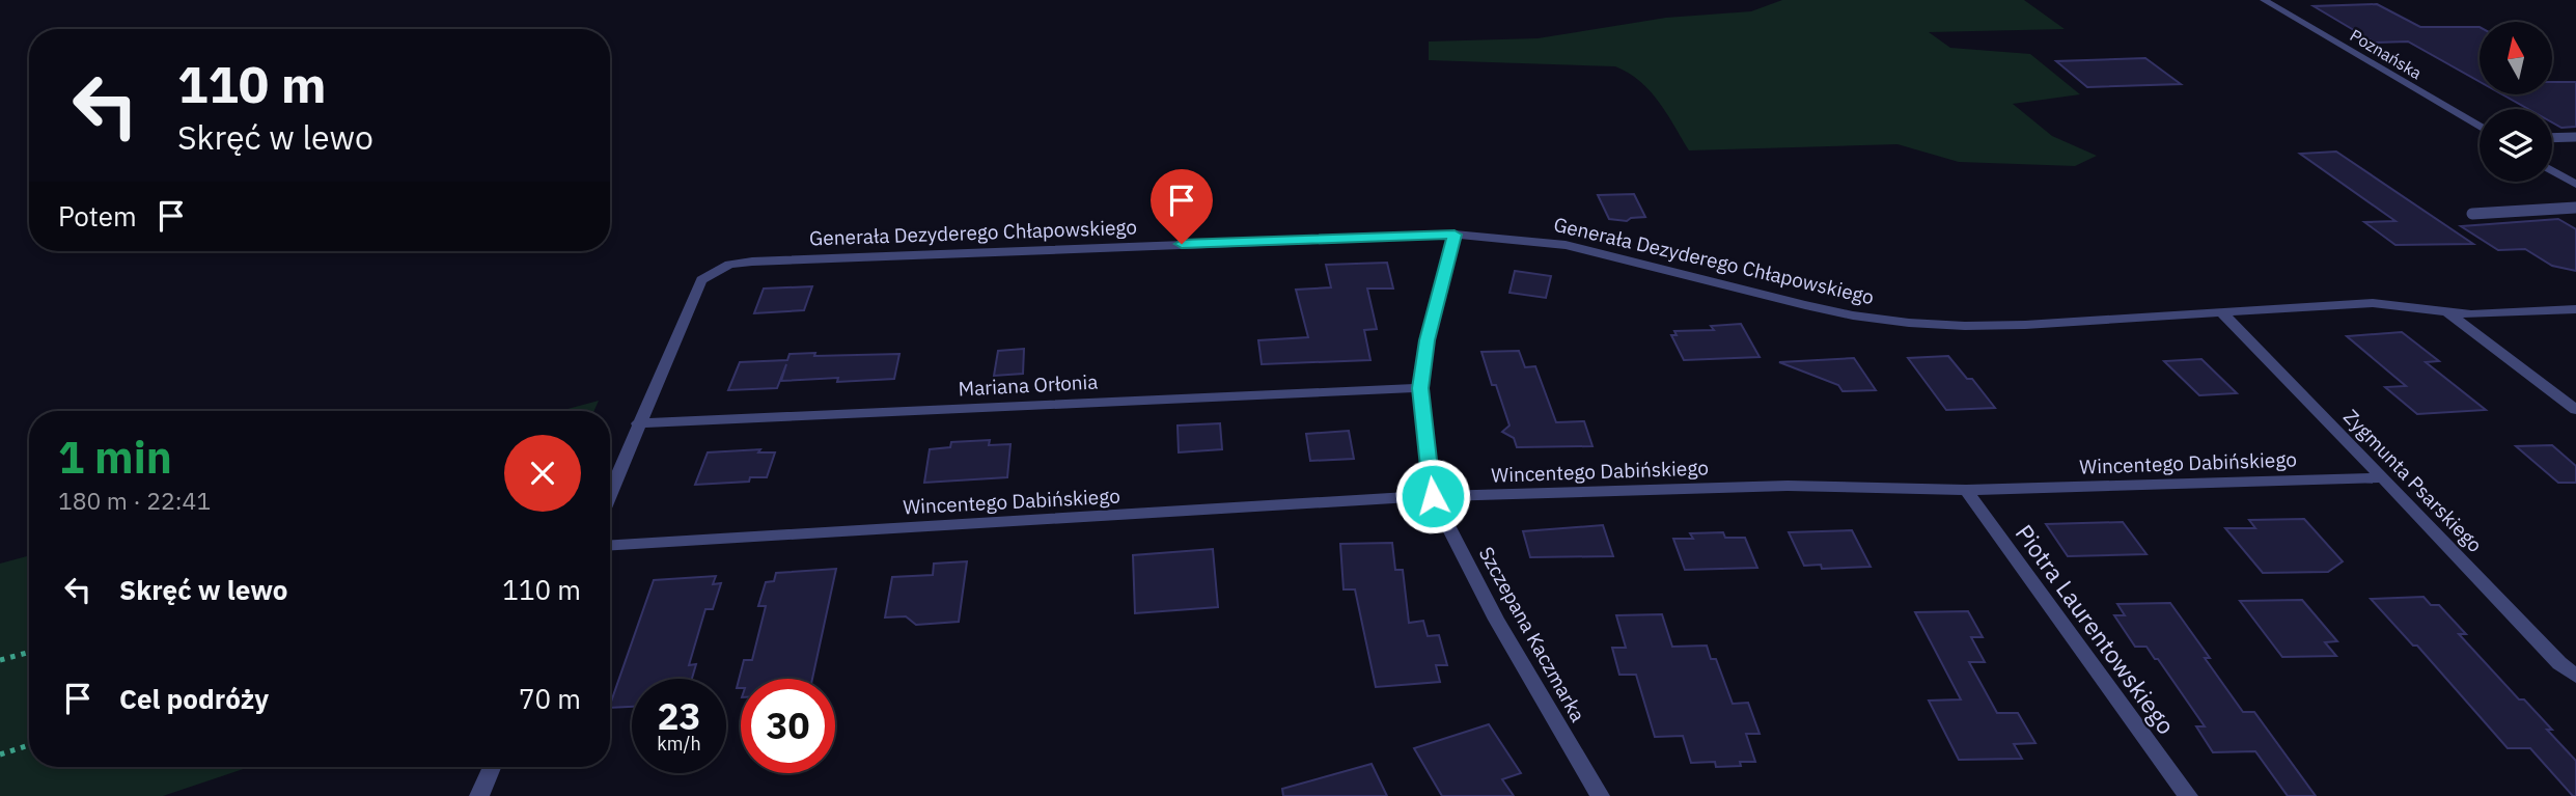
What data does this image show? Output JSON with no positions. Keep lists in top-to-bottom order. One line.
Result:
{"streets":{"street":["Poznańska","Generała Dezyderego Chłapowskiego","Mariana Orłonia","Wincentego Dabińskiego","Zygmunta Psarskiego","Piotra Laurentowskiego","Szczepana Kaczmarka"]},"crossings":[["Generała Dezyderego Chłapowskiego","Mariana Orłonia"],["Generała Dezyderego Chłapowskiego","Zygmunta Psarskiego"],["Generała Dezyderego Chłapowskiego","Szczepana Kaczmarka"],["Mariana Orłonia","Szczepana Kaczmarka"],["Wincentego Dabińskiego","Zygmunta Psarskiego"],["Wincentego Dabińskiego","Piotra Laurentowskiego"],["Wincentego Dabińskiego","Szczepana Kaczmarka"]],"north":"top","page":{"turn":["110 m","Skręć w lewo"],"then":"Potem","heading":["1 min","180 m · 22:41"],"list":[{"name":"Skręć w lewo","value":"110 m"},{"name":"Cel podróży","value":"70 m"}],"speed":"23 km/h","limit":"30"}}
